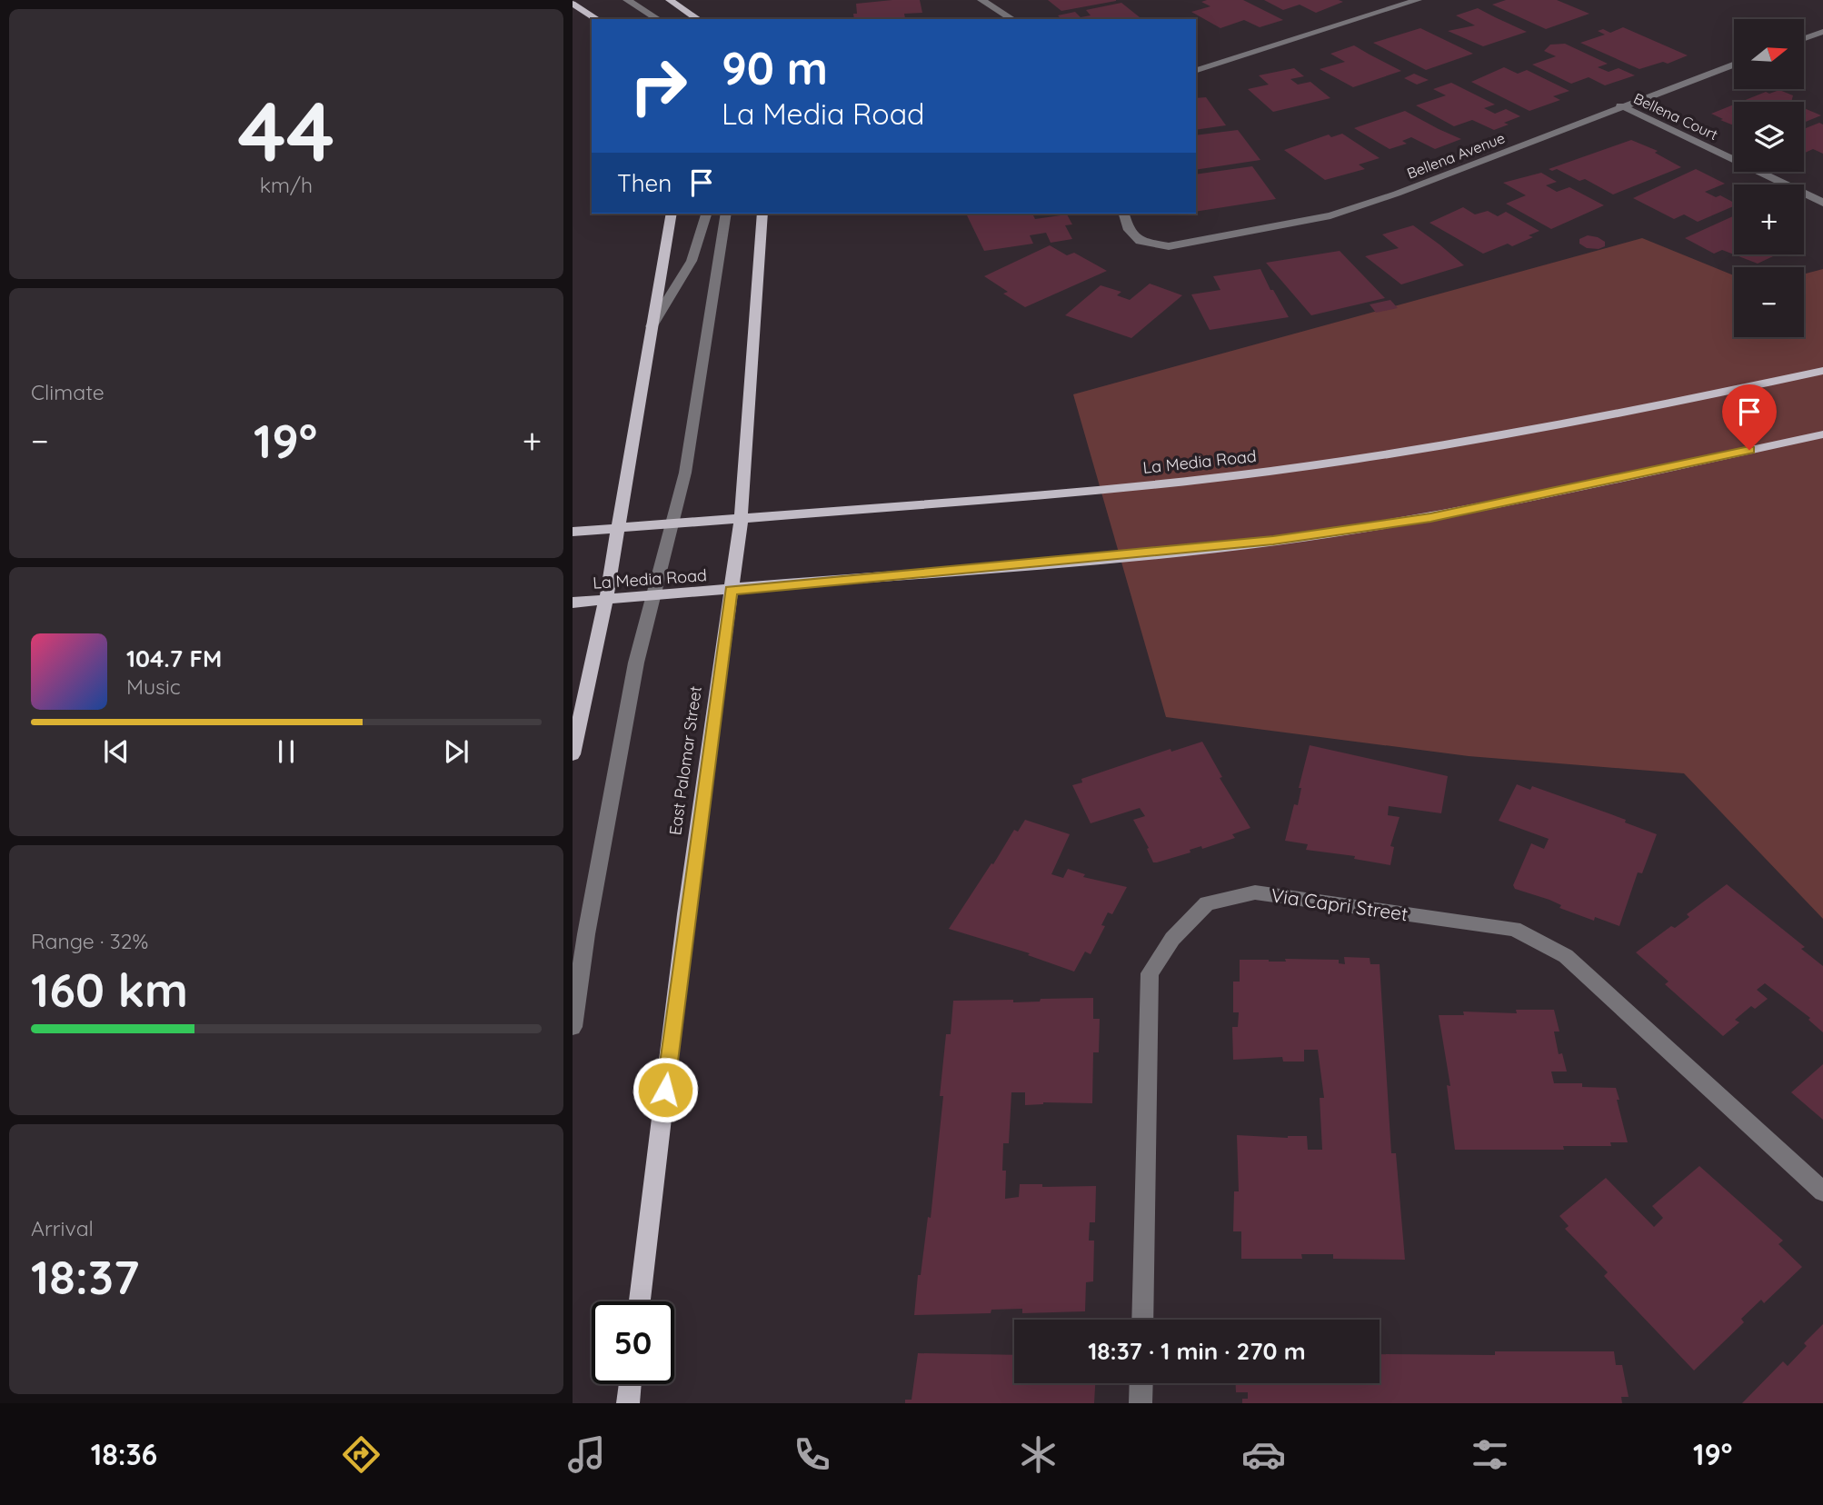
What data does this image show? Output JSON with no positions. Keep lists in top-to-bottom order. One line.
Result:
{"streets":{"main road":["La Media Road","East Palomar Street"],"street":["Bellena Court","Bellena Avenue","Via Capri Street"]},"crossings":[["Bellena Court","Bellena Avenue"],["La Media Road","East Palomar Street"]],"north":"right","page":{"tile":[["44","km/h"],"Climate",["Range · 32%","160 km"],["Arrival","18:37"]],"map_buttons":["+","−"],"turn":["90 m","La Media Road"],"then":"Then","heat":["−","19°","+"],"song":["104.7 FM","Music"],"limit":"50","trip":"18:37 · 1 min · 270 m","tabs":["18:36","19°"]}}
